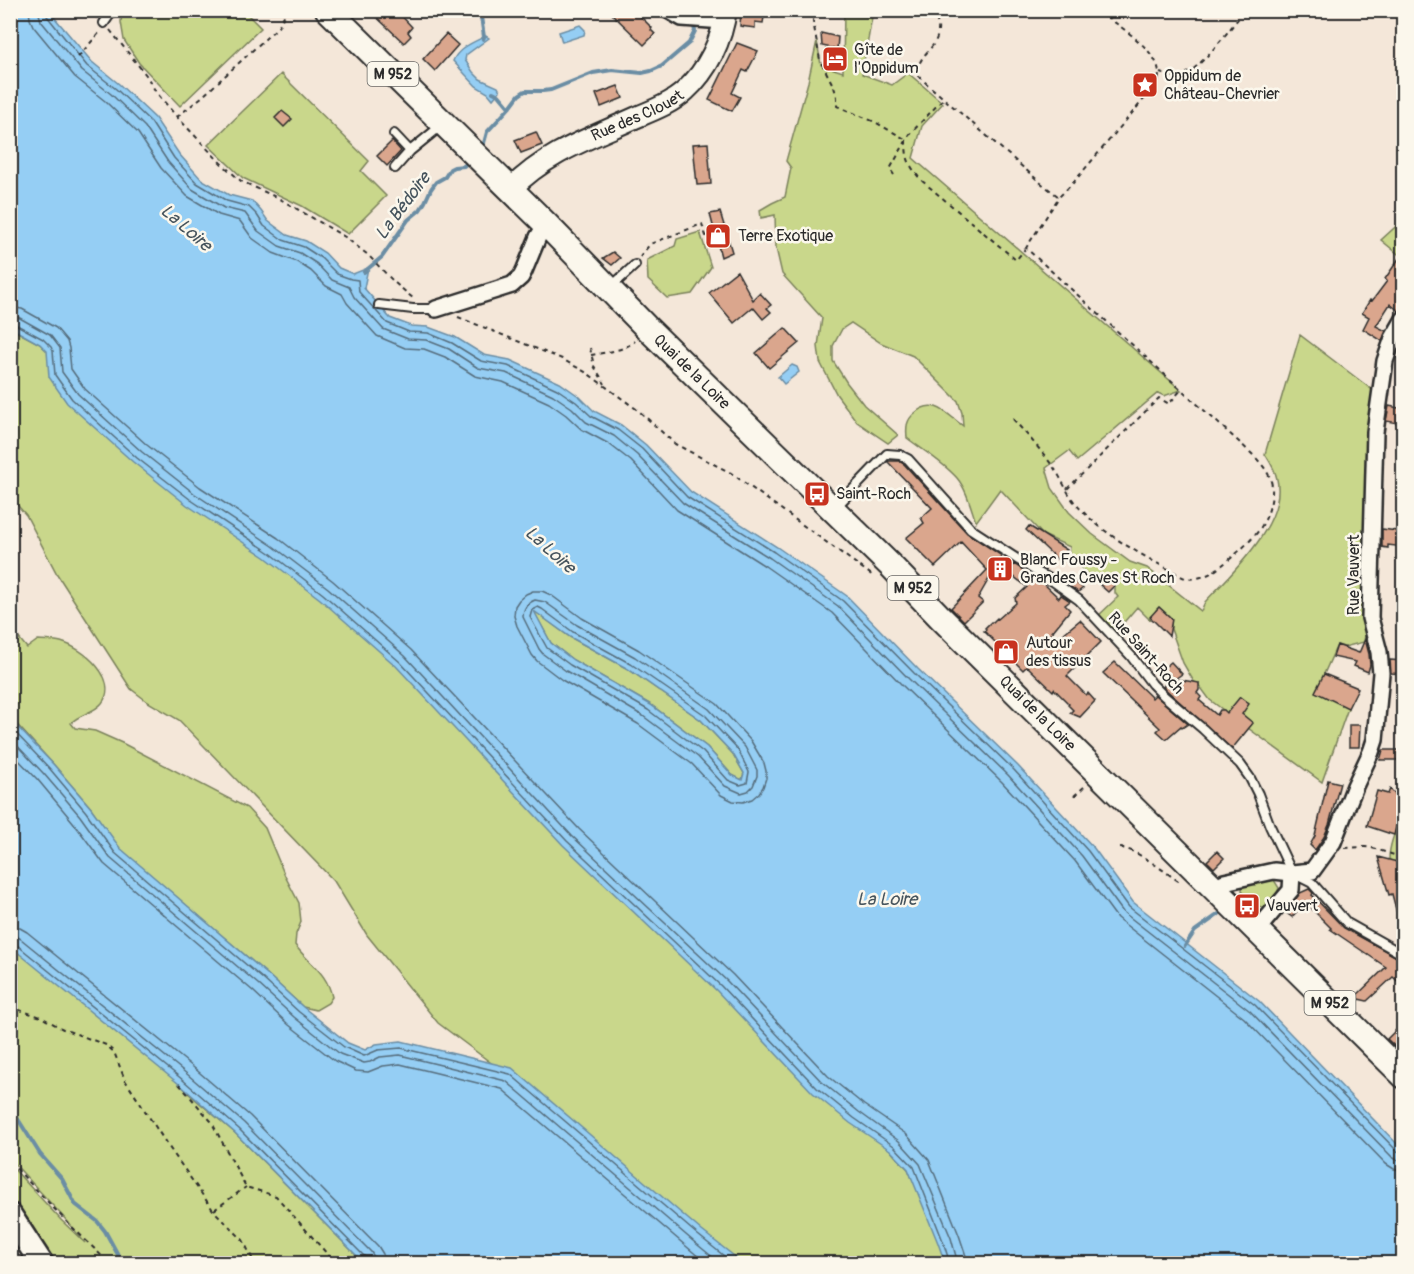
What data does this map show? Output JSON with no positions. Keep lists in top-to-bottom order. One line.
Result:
{"streets":{"main road":["M 952","Quai de la Loire"],"street":["Rue des Clouet","Rue Vauvert"],"lane":["Rue Saint-Roch"]},"crossings":[["M 952","Rue des Clouet"],["M 952","Quai de la Loire"],["Quai de la Loire","Rue Vauvert"],["Quai de la Loire","Rue Saint-Roch"],["Rue Vauvert","Rue Saint-Roch"]],"water":["La Bédoire","La Loire"],"places":{"hotel":["Gîte de l'Oppidum"],"place":["Oppidum de Château-Chevrier"],"shop":["Terre Exotique","Autour des tissus"],"bus stop":["Saint-Roch","Vauvert"],"building":["Blanc Foussy - Grandes Caves St Roch"]}}
